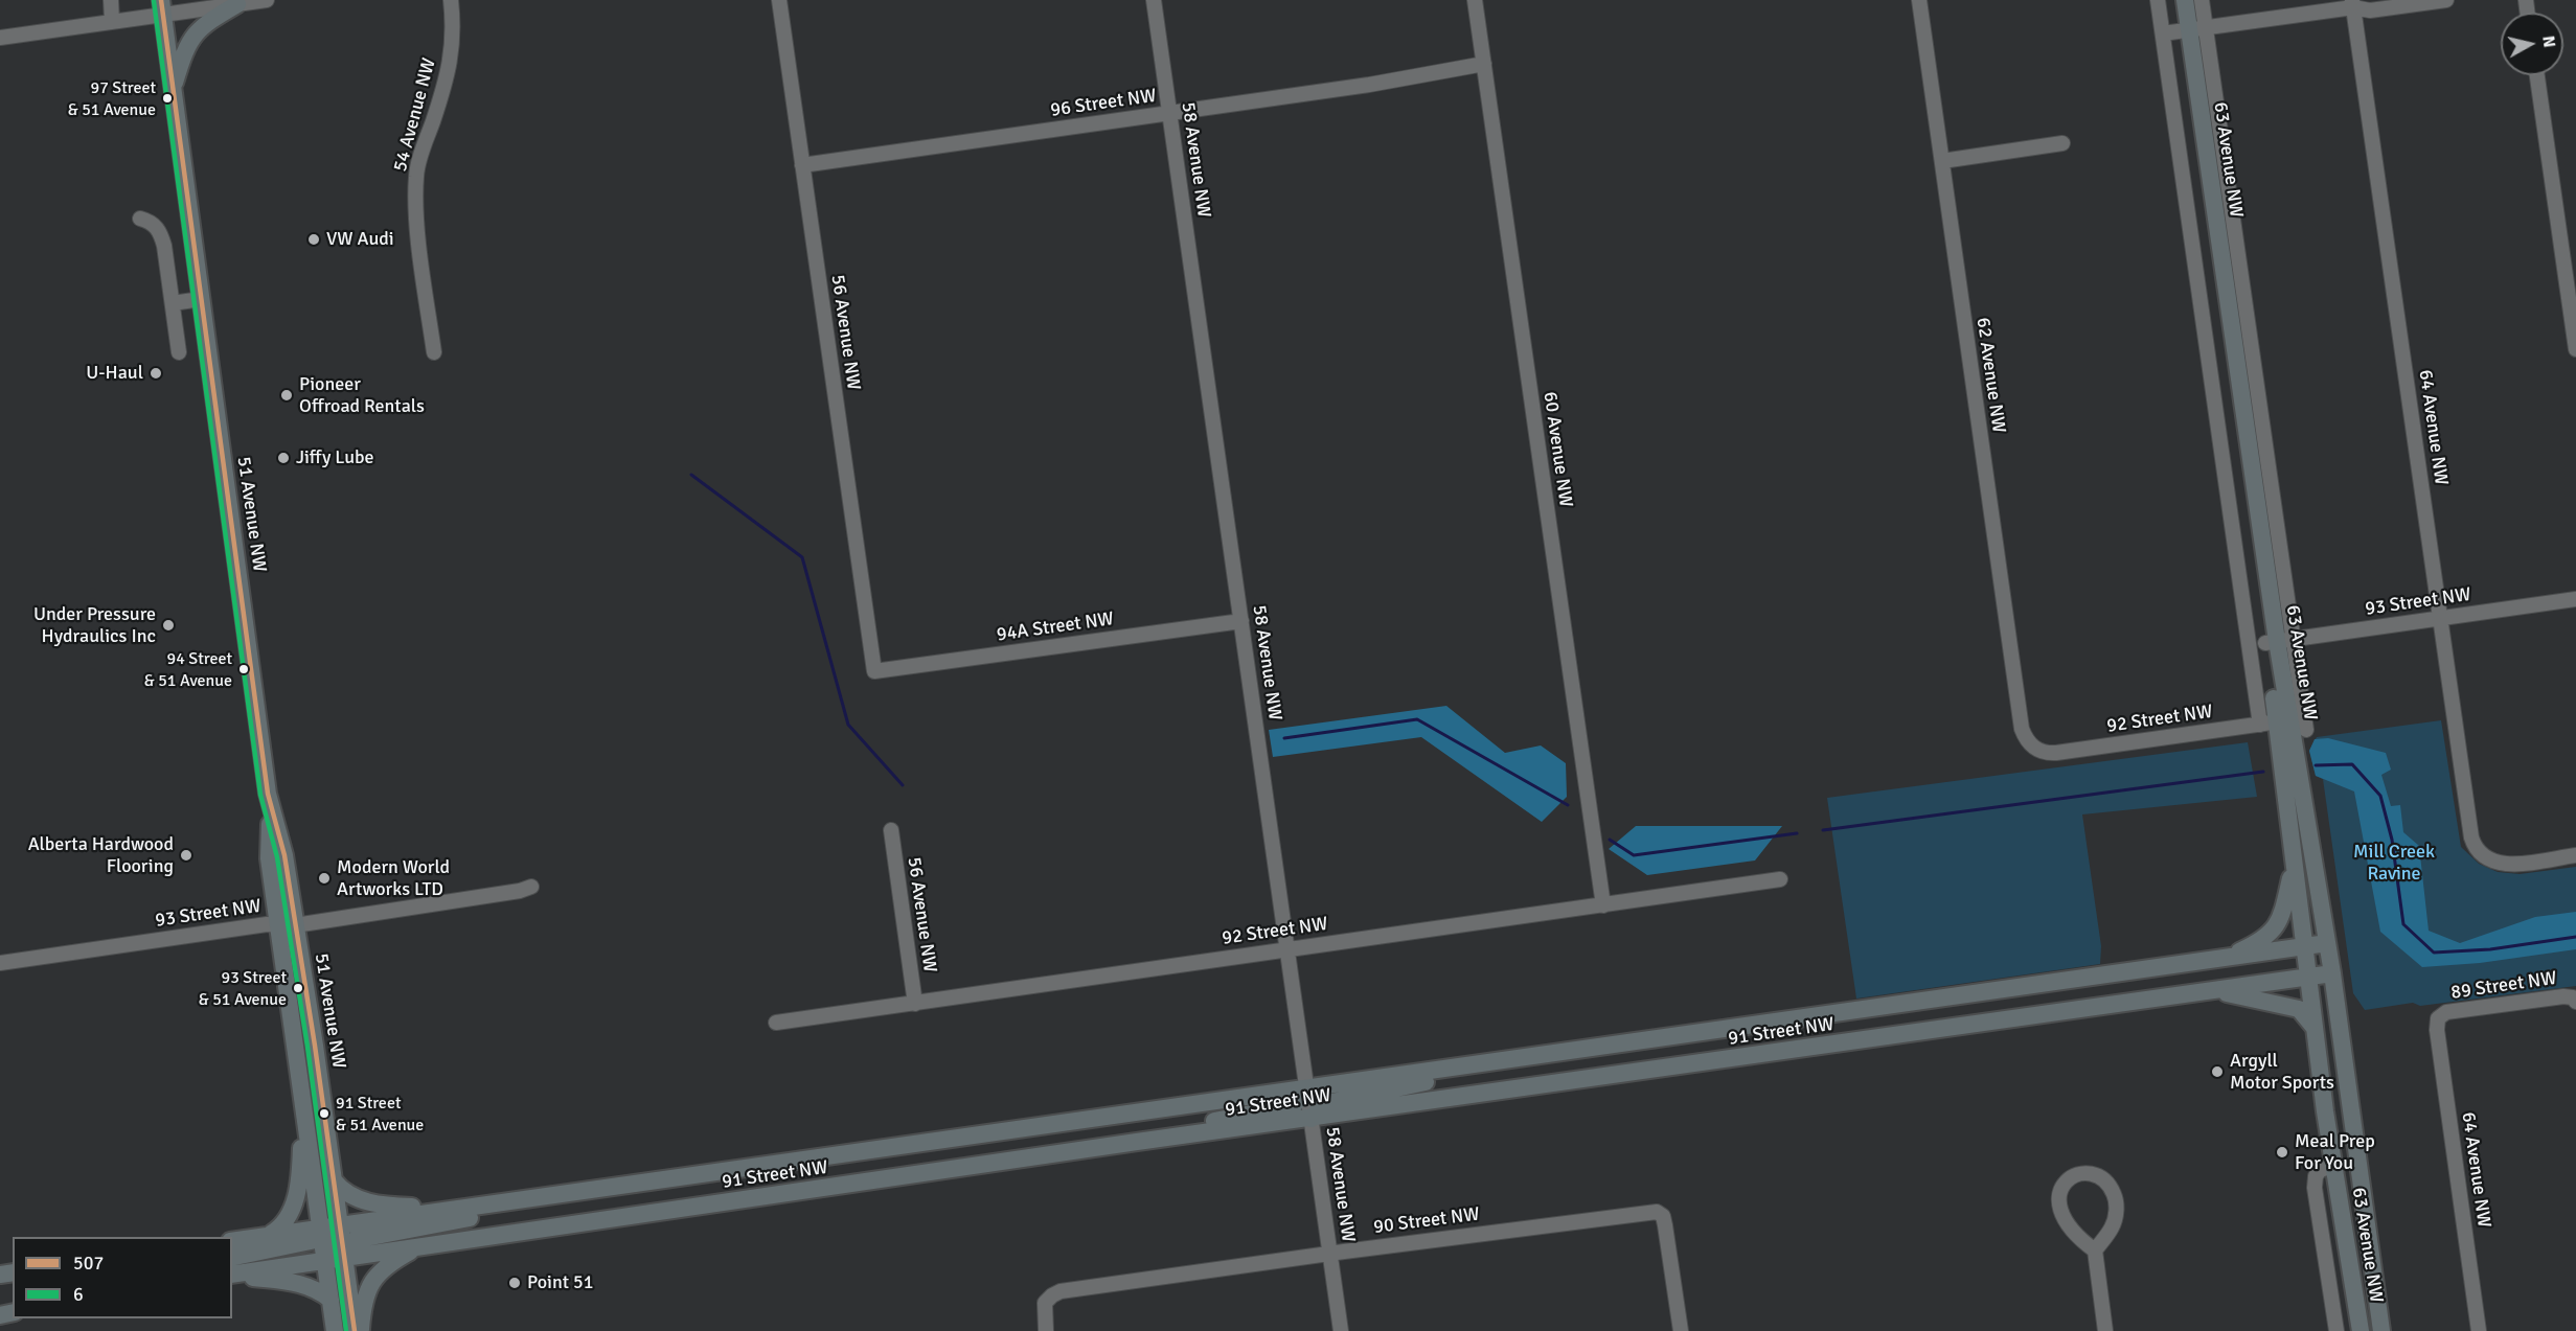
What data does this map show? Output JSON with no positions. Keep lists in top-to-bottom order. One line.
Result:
{"streets":{"main road":["63 Avenue NW","51 Avenue NW","91 Street NW"],"street":["96 Street NW","54 Avenue NW","58 Avenue NW","56 Avenue NW","62 Avenue NW","64 Avenue NW","60 Avenue NW","93 Street NW","94A Street NW","92 Street NW","89 Street NW","90 Street NW"]},"crossings":[["96 Street NW","58 Avenue NW"],["96 Street NW","56 Avenue NW"],["96 Street NW","60 Avenue NW"],["58 Avenue NW","94A Street NW"],["58 Avenue NW","92 Street NW"],["58 Avenue NW","91 Street NW"],["58 Avenue NW","90 Street NW"],["63 Avenue NW","93 Street NW"],["63 Avenue NW","92 Street NW"],["63 Avenue NW","91 Street NW"],["56 Avenue NW","94A Street NW"],["56 Avenue NW","92 Street NW"],["62 Avenue NW","92 Street NW"],["64 Avenue NW","93 Street NW"],["64 Avenue NW","89 Street NW"],["60 Avenue NW","92 Street NW"],["51 Avenue NW","93 Street NW"],["51 Avenue NW","91 Street NW"]],"parks":["Mill Creek Ravine"],"places":["97 Street & 51 Avenue","VW Audi","U-Haul","Pioneer Offroad Rentals","Jiffy Lube","Under Pressure Hydraulics Inc","94 Street & 51 Avenue","Alberta Hardwood Flooring","Modern World Artworks LTD","93 Street & 51 Avenue","Argyll Motor Sports","91 Street & 51 Avenue","Meal Prep For You","Point 51"],"lines":["transit line 507","transit line 6"],"legend":["507","6"],"north":"right"}
